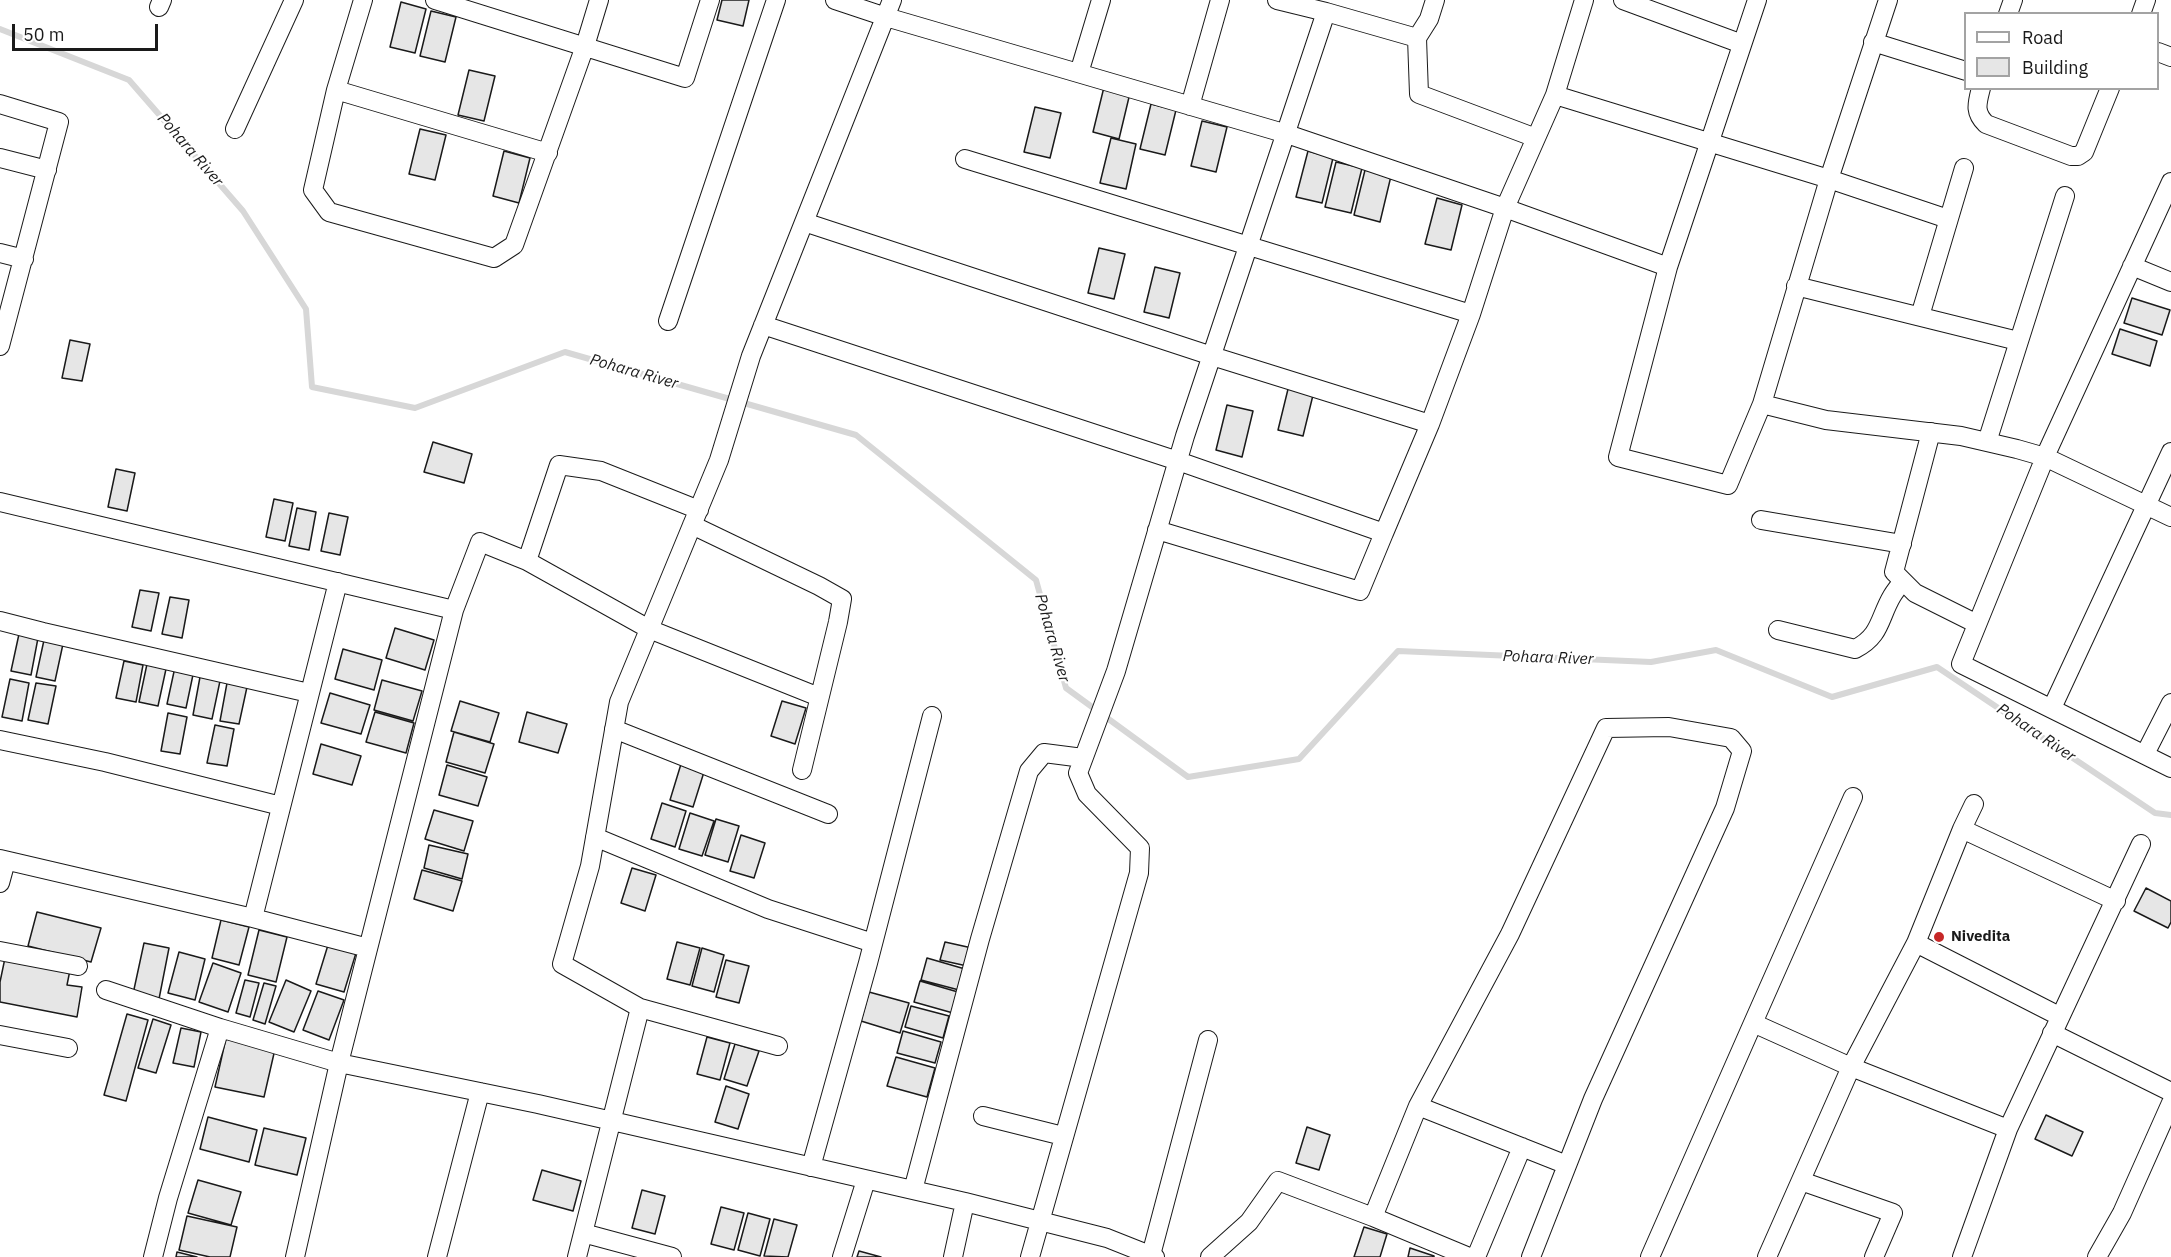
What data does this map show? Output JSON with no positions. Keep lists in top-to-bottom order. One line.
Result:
{"water":["Pohara River"],"places":["Nivedita"],"legend":["Road","Building"],"scale_bar":"50 m"}
